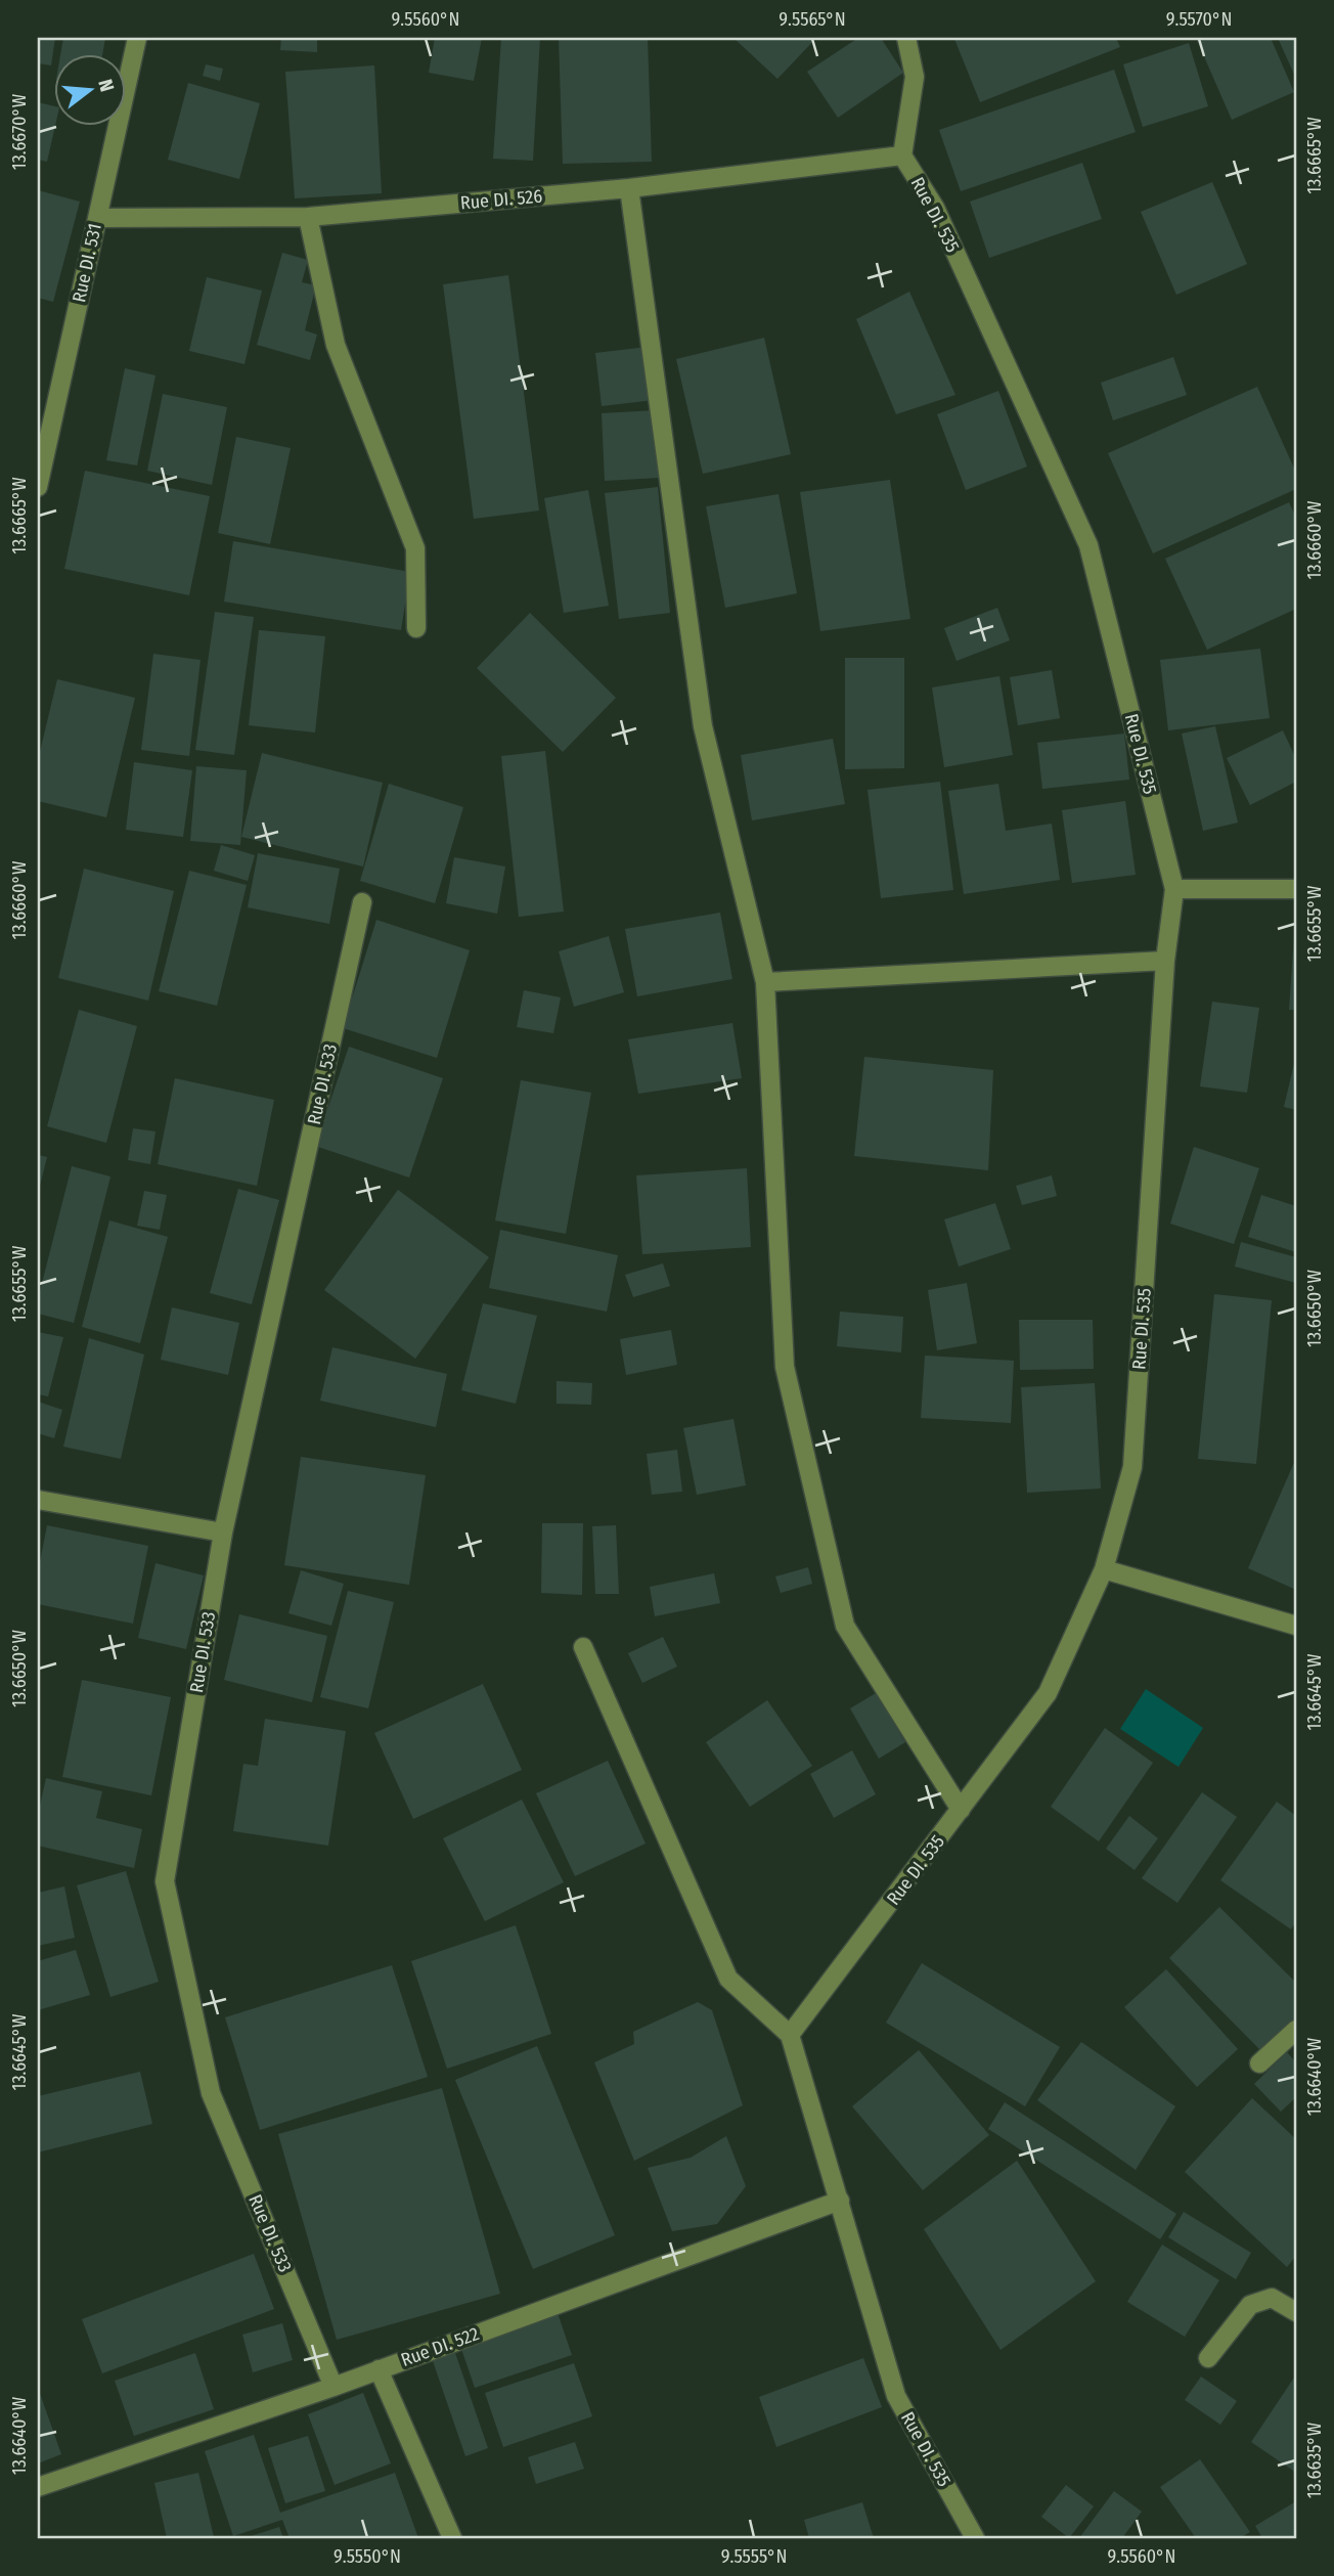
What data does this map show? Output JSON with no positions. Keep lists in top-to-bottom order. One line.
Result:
{"streets":{"street":["Rue DI. 526","Rue DI. 535","Rue DI. 531","Rue DI. 533","Rue DI. 522"]},"crossings":[["Rue DI. 526","Rue DI. 535"],["Rue DI. 526","Rue DI. 531"],["Rue DI. 535","Rue DI. 522"],["Rue DI. 533","Rue DI. 522"]],"north":"right","coordinates":["9.5560°N","9.5565°N","9.5570°N","13.6670°W","13.6665°W","13.6660°W","13.6655°W","13.6650°W","13.6645°W","13.6640°W","13.6635°W","9.5550°N","9.5555°N"]}
